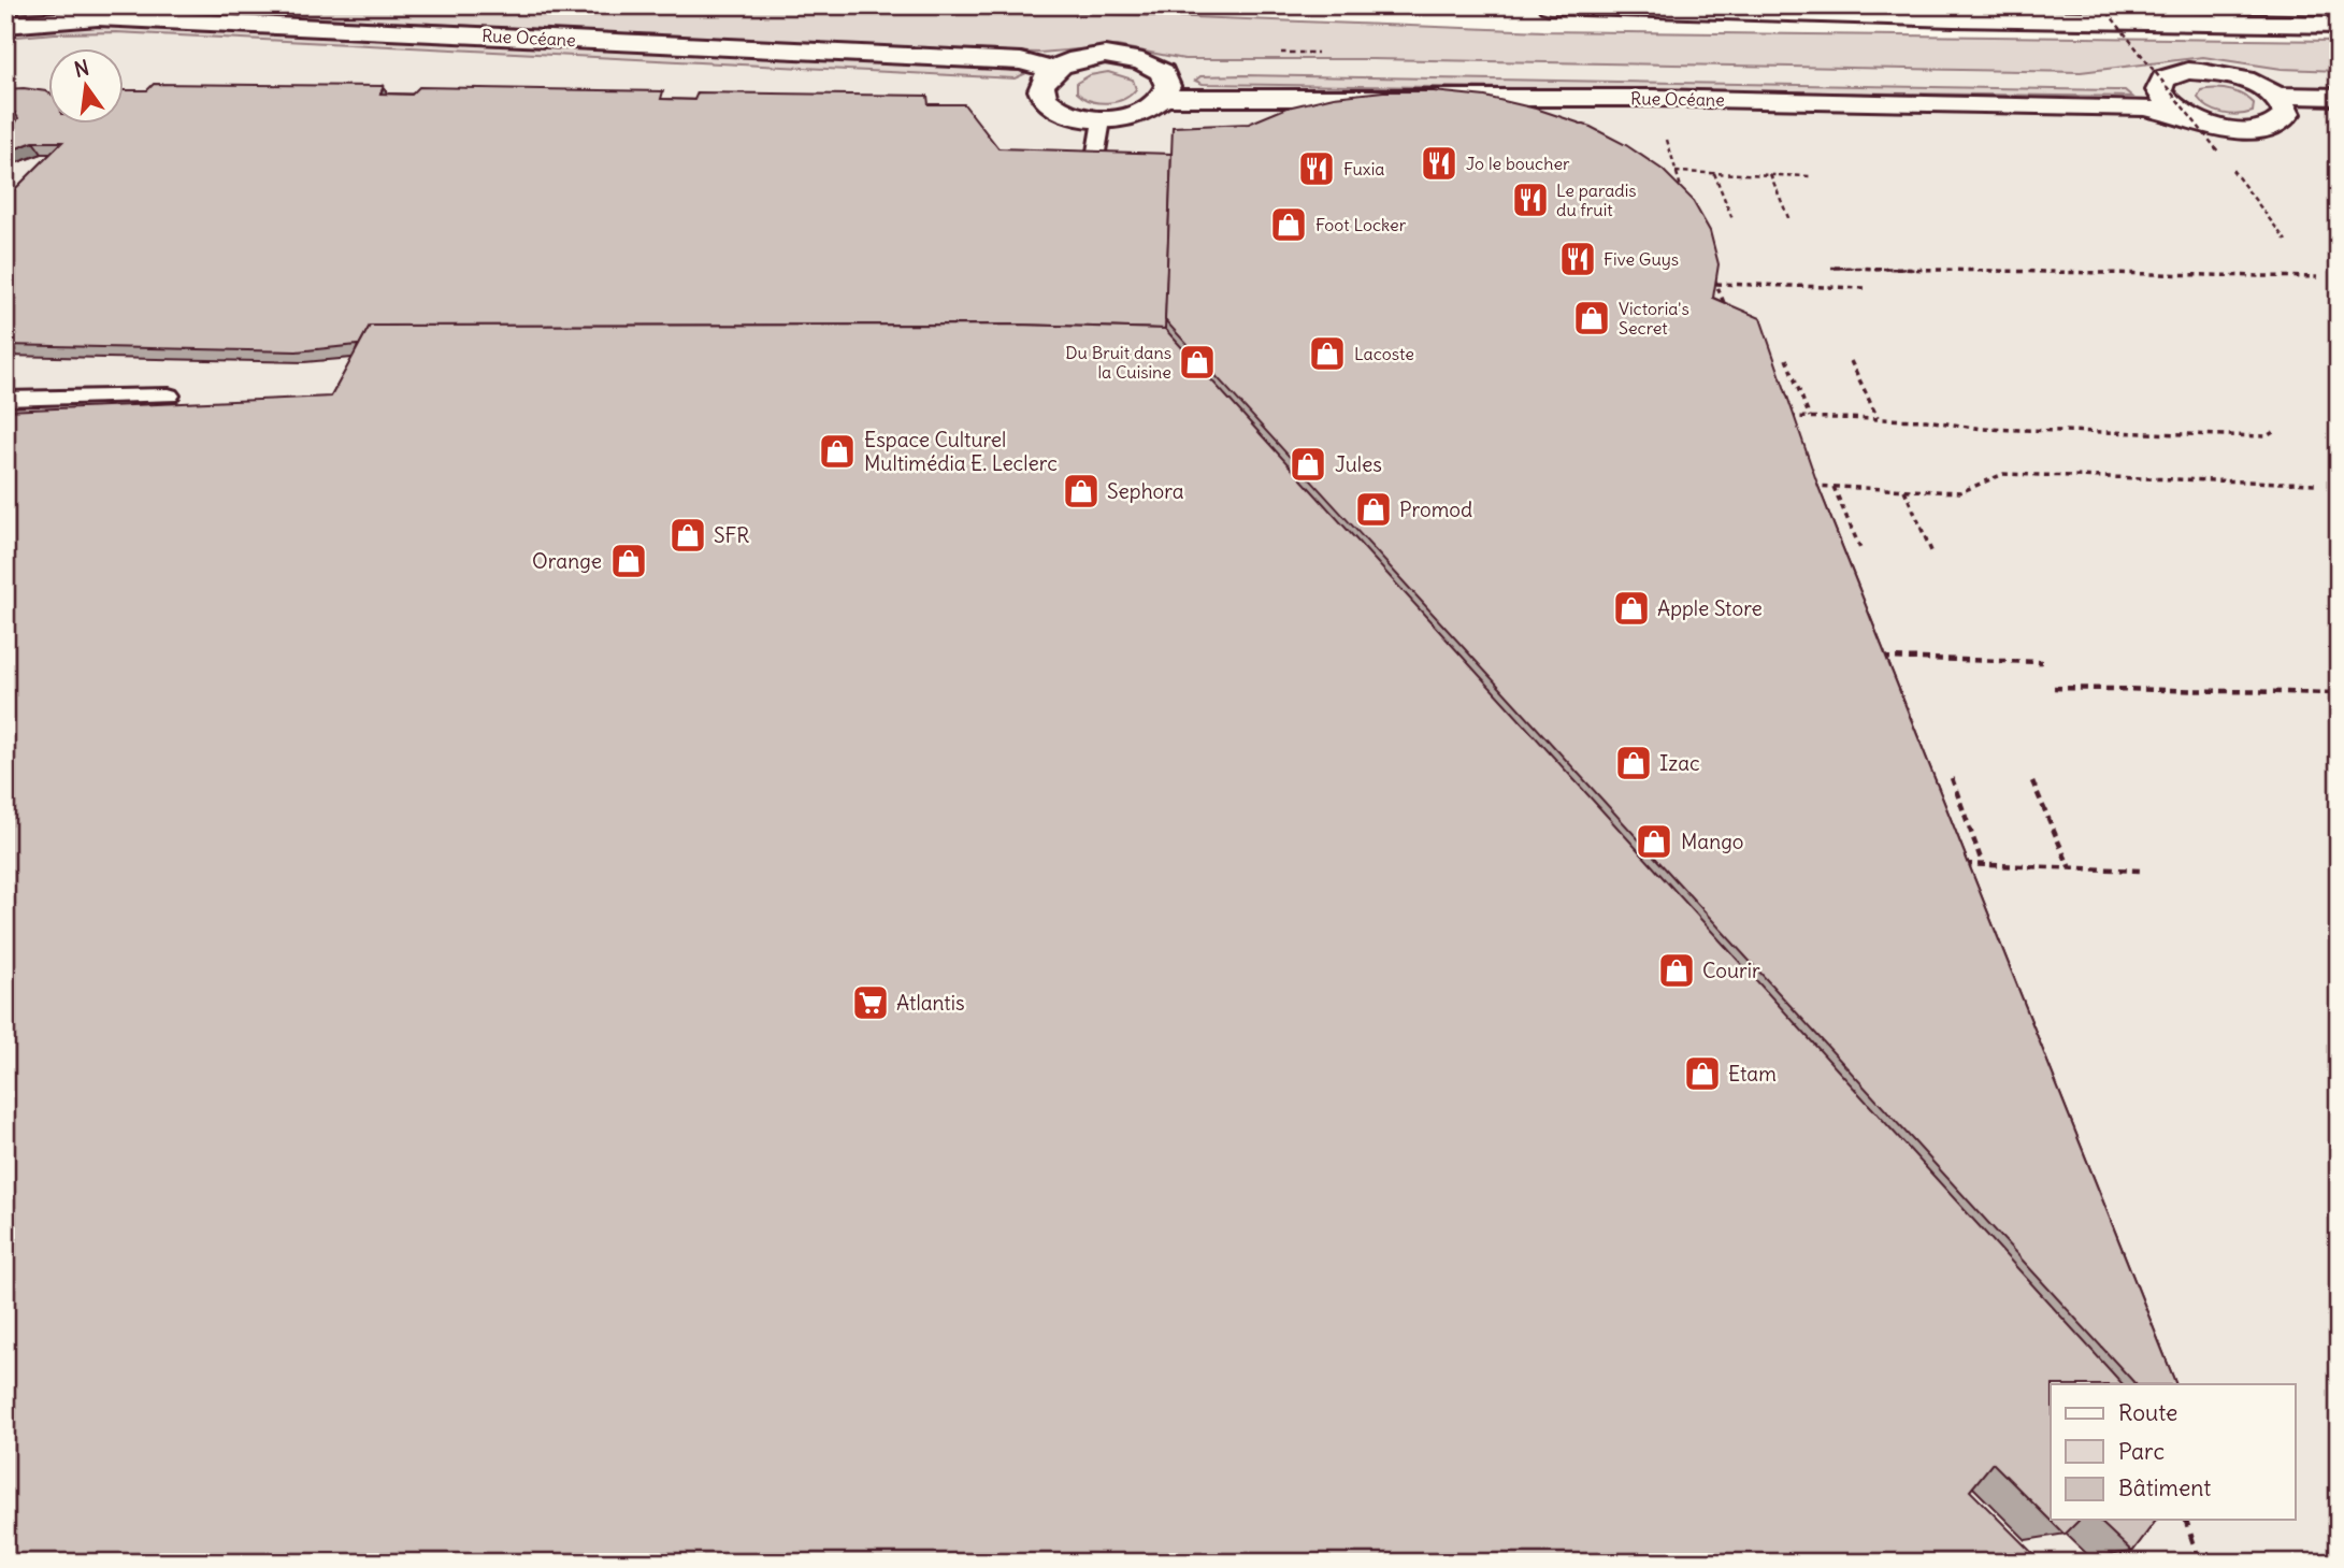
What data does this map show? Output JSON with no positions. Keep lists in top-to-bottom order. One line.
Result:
{"streets":{"main road":["Rue Océane"]},"places":{"restaurant":["Jo le boucher","Fuxia","Le paradis du fruit","Five Guys"],"shop":["Foot Locker","Victoria's Secret","Lacoste","Du Bruit dans la Cuisine","Espace Culturel Multimédia E. Leclerc","Jules","Sephora","Promod","SFR","Orange","Apple Store","Izac","Mango","Courir","Etam"],"supermarket":["Atlantis"]},"legend":["Route","Parc","Bâtiment"],"north":"top"}
